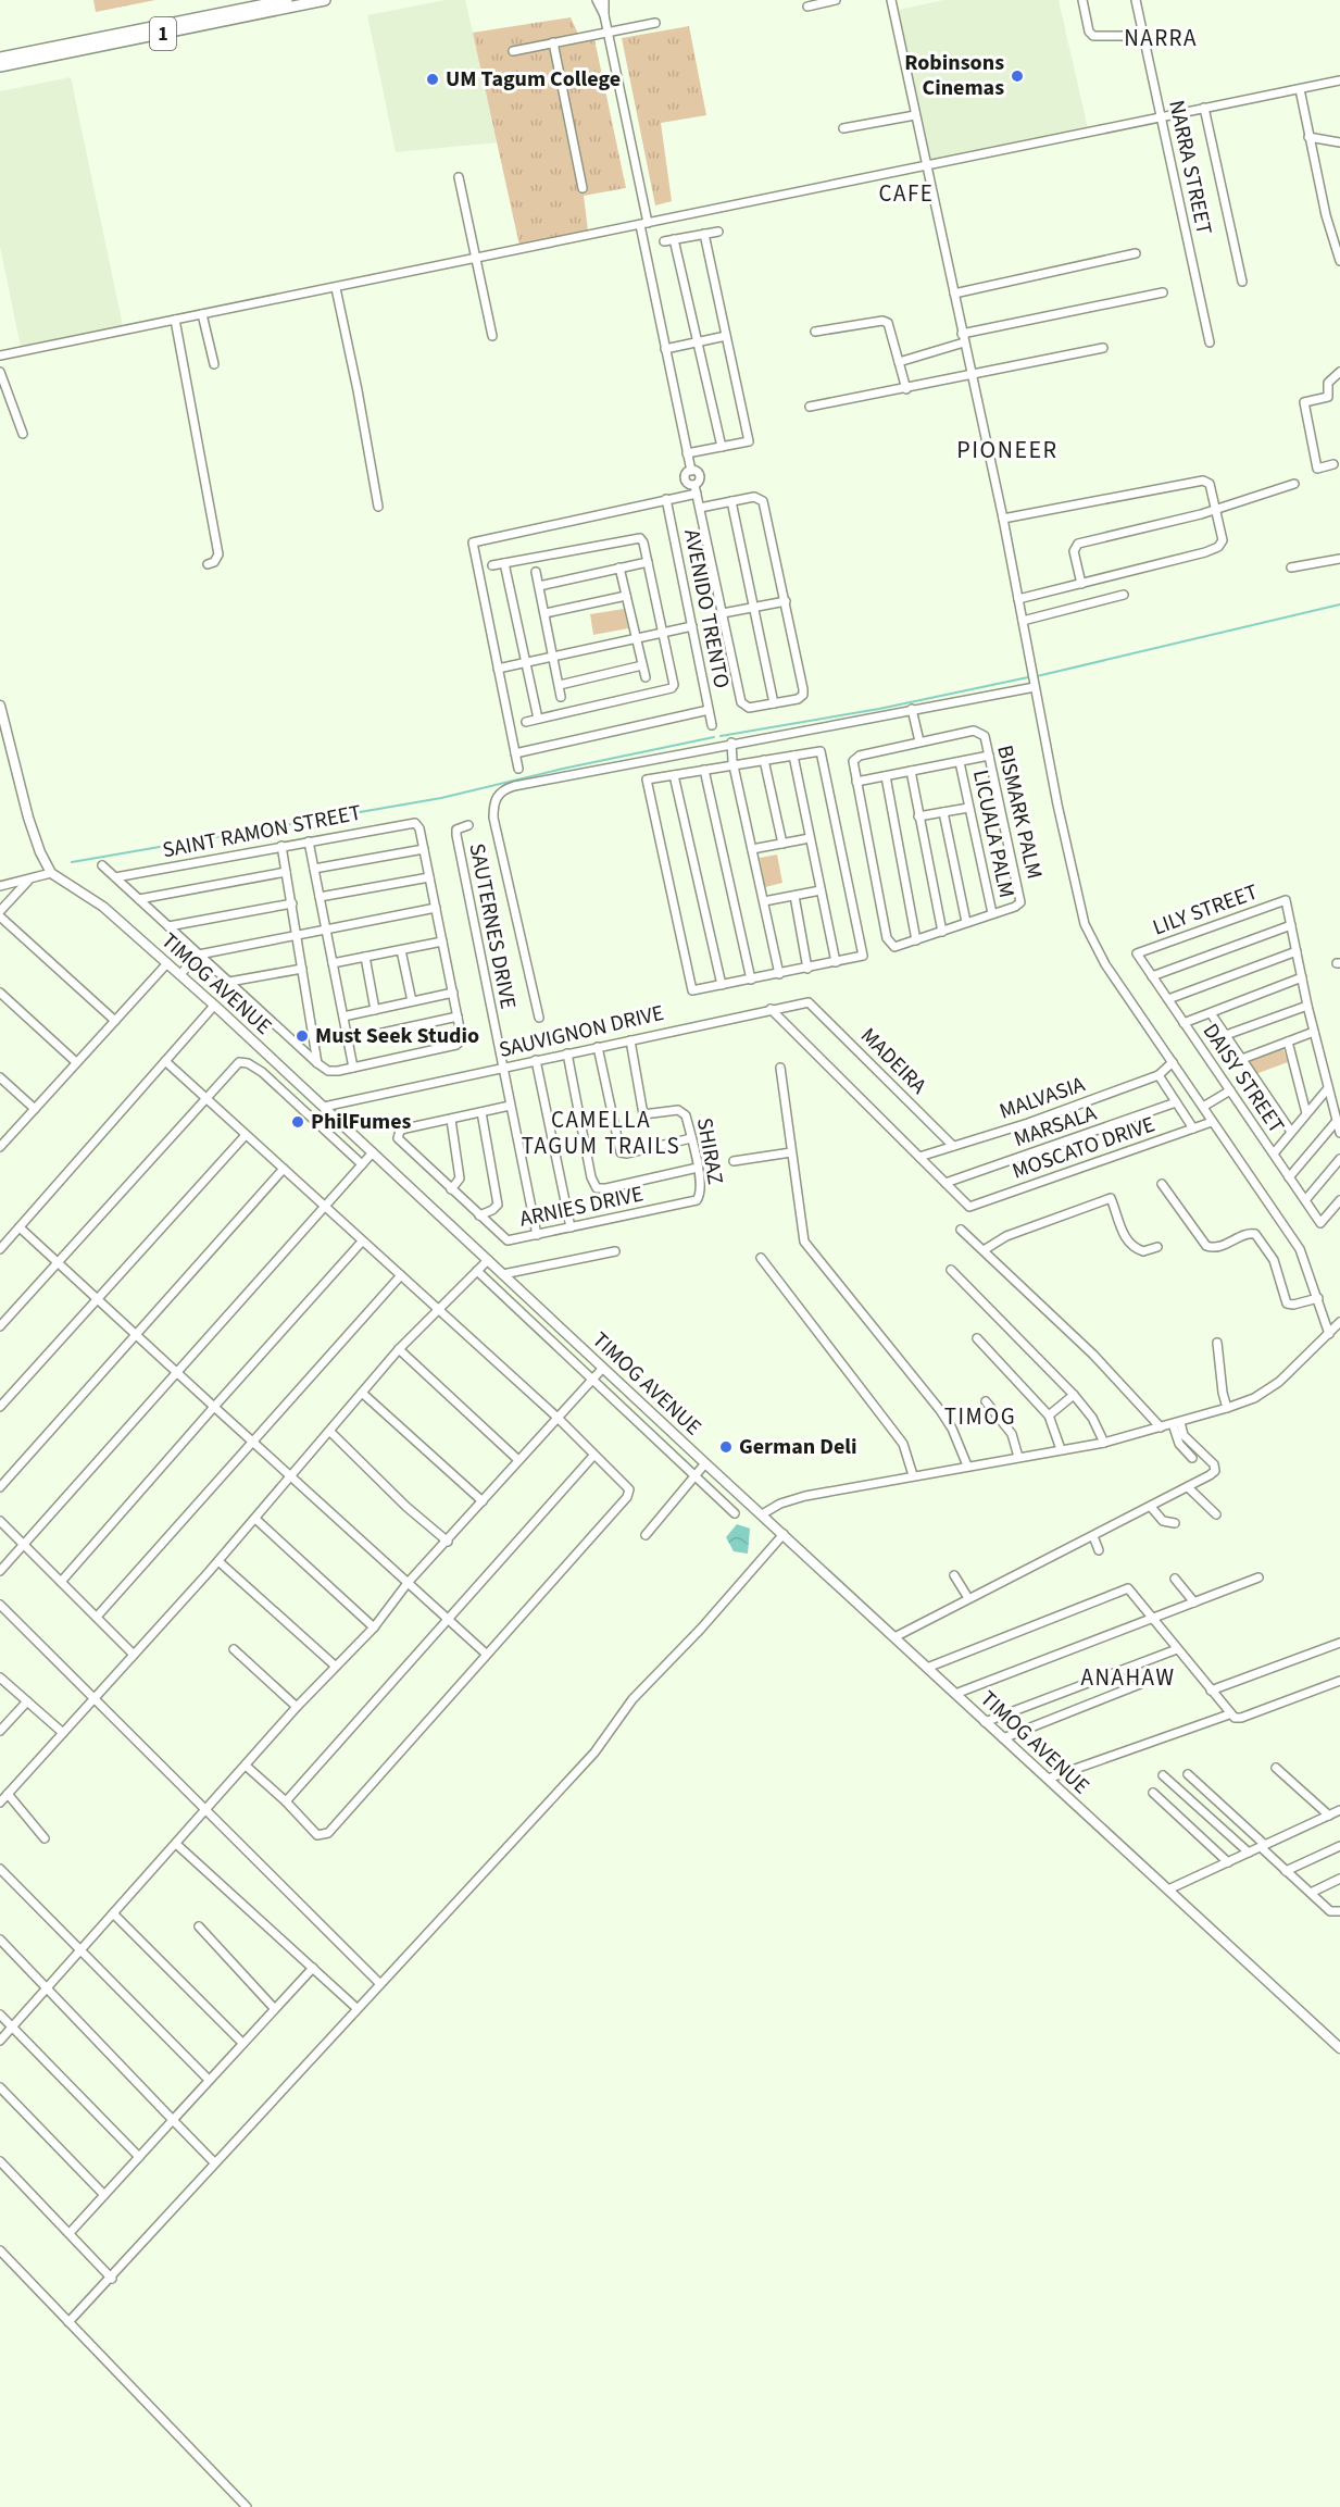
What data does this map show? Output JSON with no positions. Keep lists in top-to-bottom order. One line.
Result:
{"streets":{"highway":["1"],"main road":["TIMOG AVENUE"],"street":["NARRA STREET","AVENIDO TRENTO","BISMARK PALM","SAINT RAMON STREET","LICUALA PALM","LILY STREET","SAUTERNES DRIVE","SAUVIGNON DRIVE","MADEIRA","DAISY STREET","MALVASIA","MARSALA","MOSCATO DRIVE","SHIRAZ","ARNIES DRIVE"]},"crossings":[["BISMARK PALM","LICUALA PALM"],["LILY STREET","DAISY STREET"],["SAUTERNES DRIVE","SAUVIGNON DRIVE"],["SAUTERNES DRIVE","ARNIES DRIVE"],["TIMOG AVENUE","SAUVIGNON DRIVE"],["SAUVIGNON DRIVE","MADEIRA"],["SAUVIGNON DRIVE","SHIRAZ"],["MADEIRA","MALVASIA"],["MARSALA","MOSCATO DRIVE"],["SHIRAZ","ARNIES DRIVE"]],"districts":["NARRA","CAFE","PIONEER","CAMELLA TAGUM TRAILS","TIMOG","ANAHAW"],"places":["Robinsons Cinemas","UM Tagum College","Must Seek Studio","PhilFumes","German Deli"]}
